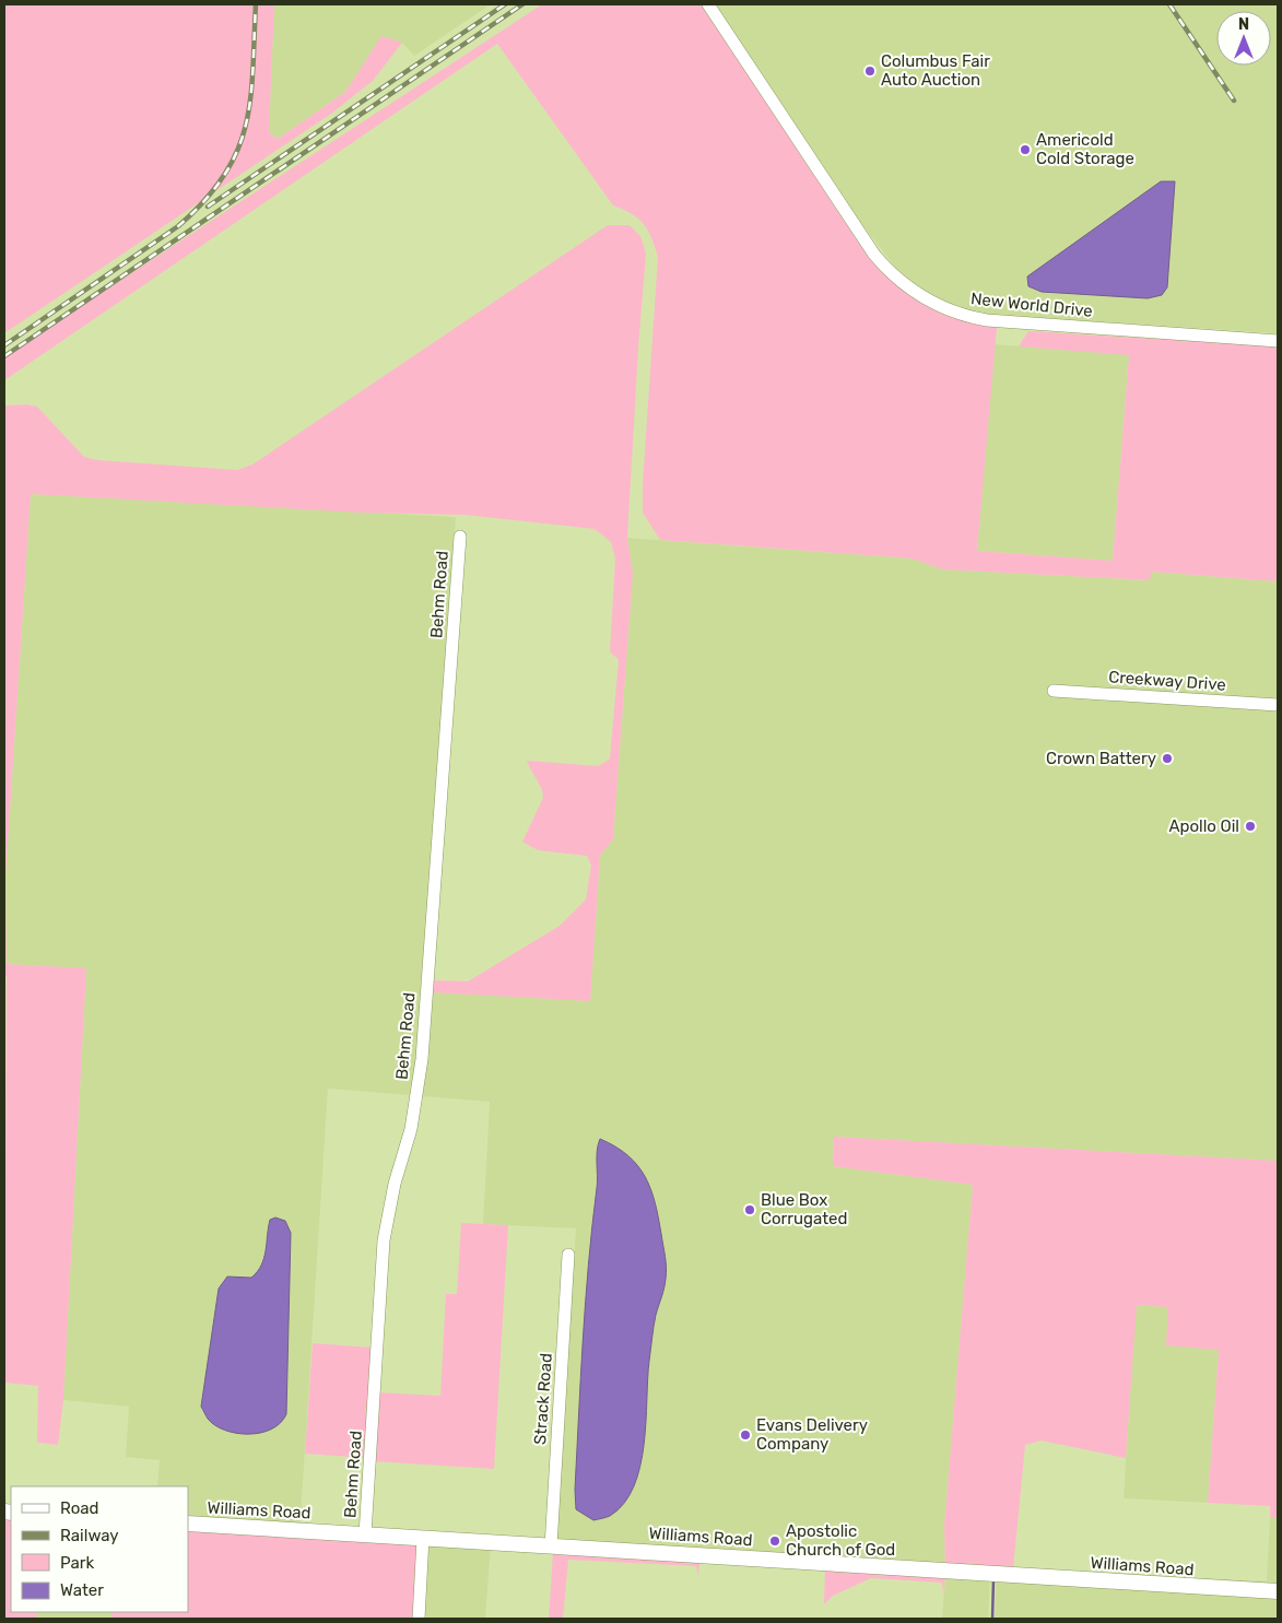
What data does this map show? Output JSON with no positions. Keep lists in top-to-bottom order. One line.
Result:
{"streets":{"main road":["Williams Road"],"street":["New World Drive","Behm Road","Creekway Drive","Strack Road"]},"crossings":[["Behm Road","Williams Road"],["Strack Road","Williams Road"]],"places":["Columbus Fair Auto Auction","Americold Cold Storage","Crown Battery","Apollo Oil","Blue Box Corrugated","Evans Delivery Company","Apostolic Church of God"],"legend":["Road","Railway","Park","Water"],"north":"top"}
